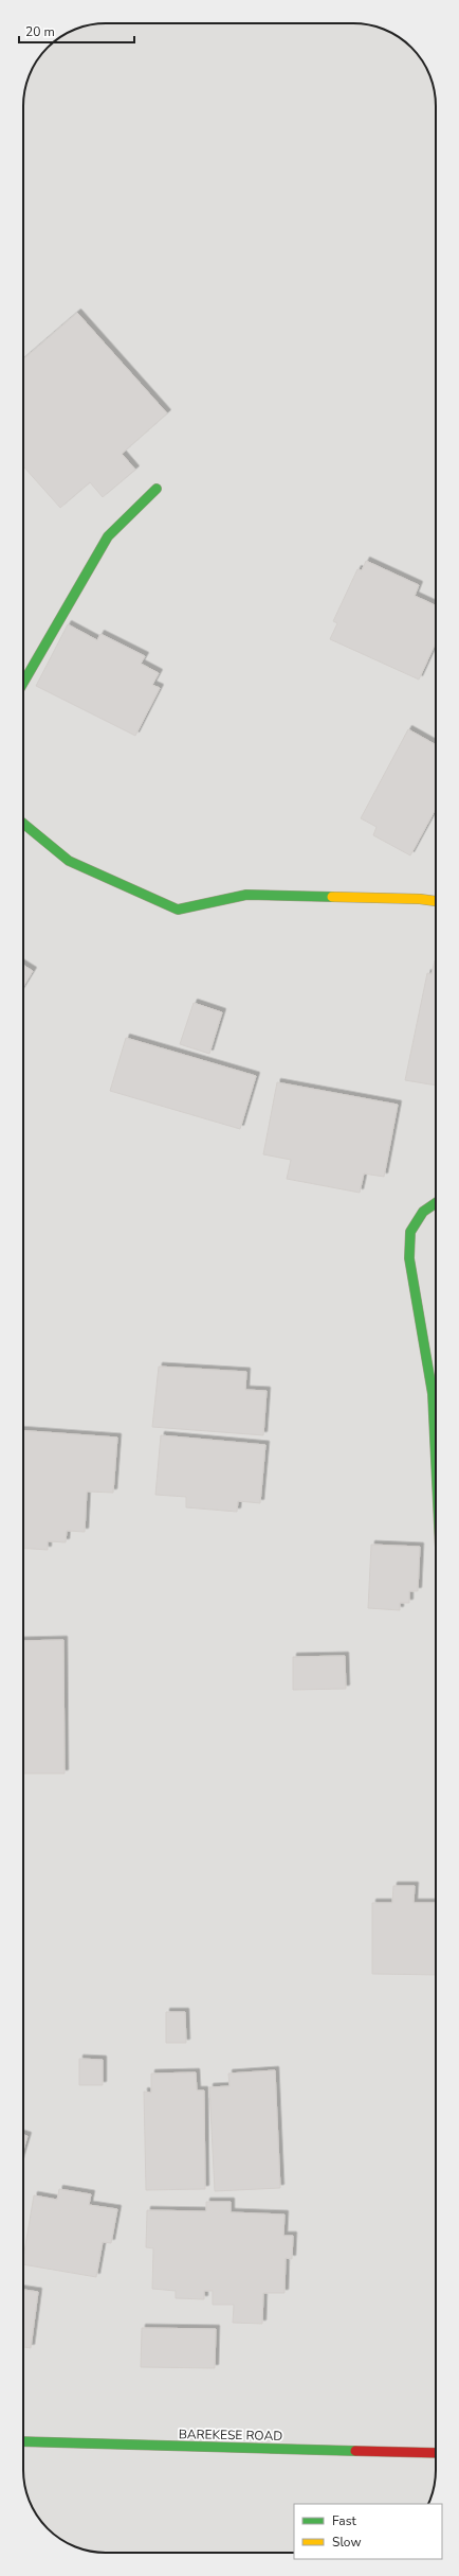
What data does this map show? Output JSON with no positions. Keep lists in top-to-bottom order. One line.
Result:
{"streets":{"street":["BAREKESE ROAD"]},"legend":["Fast","Slow"],"scale_bar":"20 m"}
